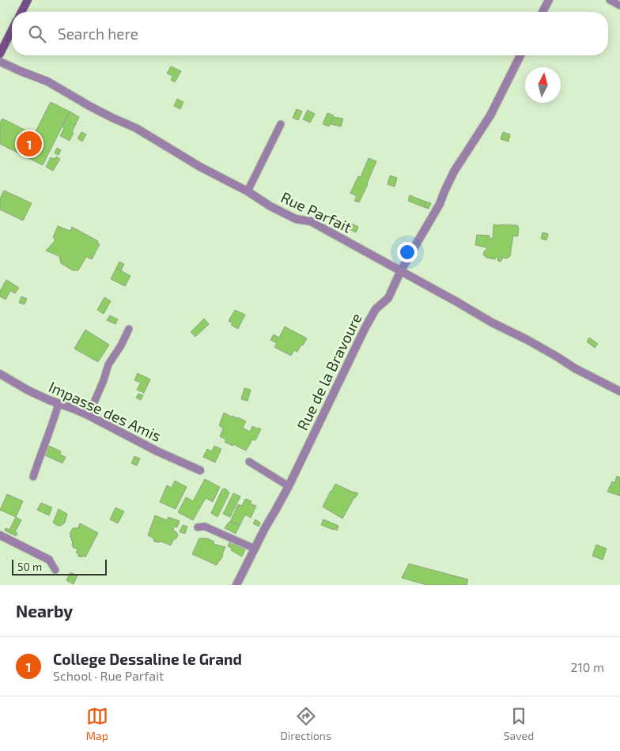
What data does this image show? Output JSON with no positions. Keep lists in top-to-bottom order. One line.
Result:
{"streets":{"street":["Rue Parfait","Rue de la Bravoure","Impasse des Amis"]},"crossings":[["Rue Parfait","Rue de la Bravoure"]],"scale_bar":"50 m","north":"top","page":{"search":"Search here","pins":"1","scale":"50 m","heading":"Nearby","list":[{"mark":"1","name":"College Dessaline le Grand","note":"School · Rue Parfait","value":"210 m"}],"nav":["Map","Directions","Saved"]}}
